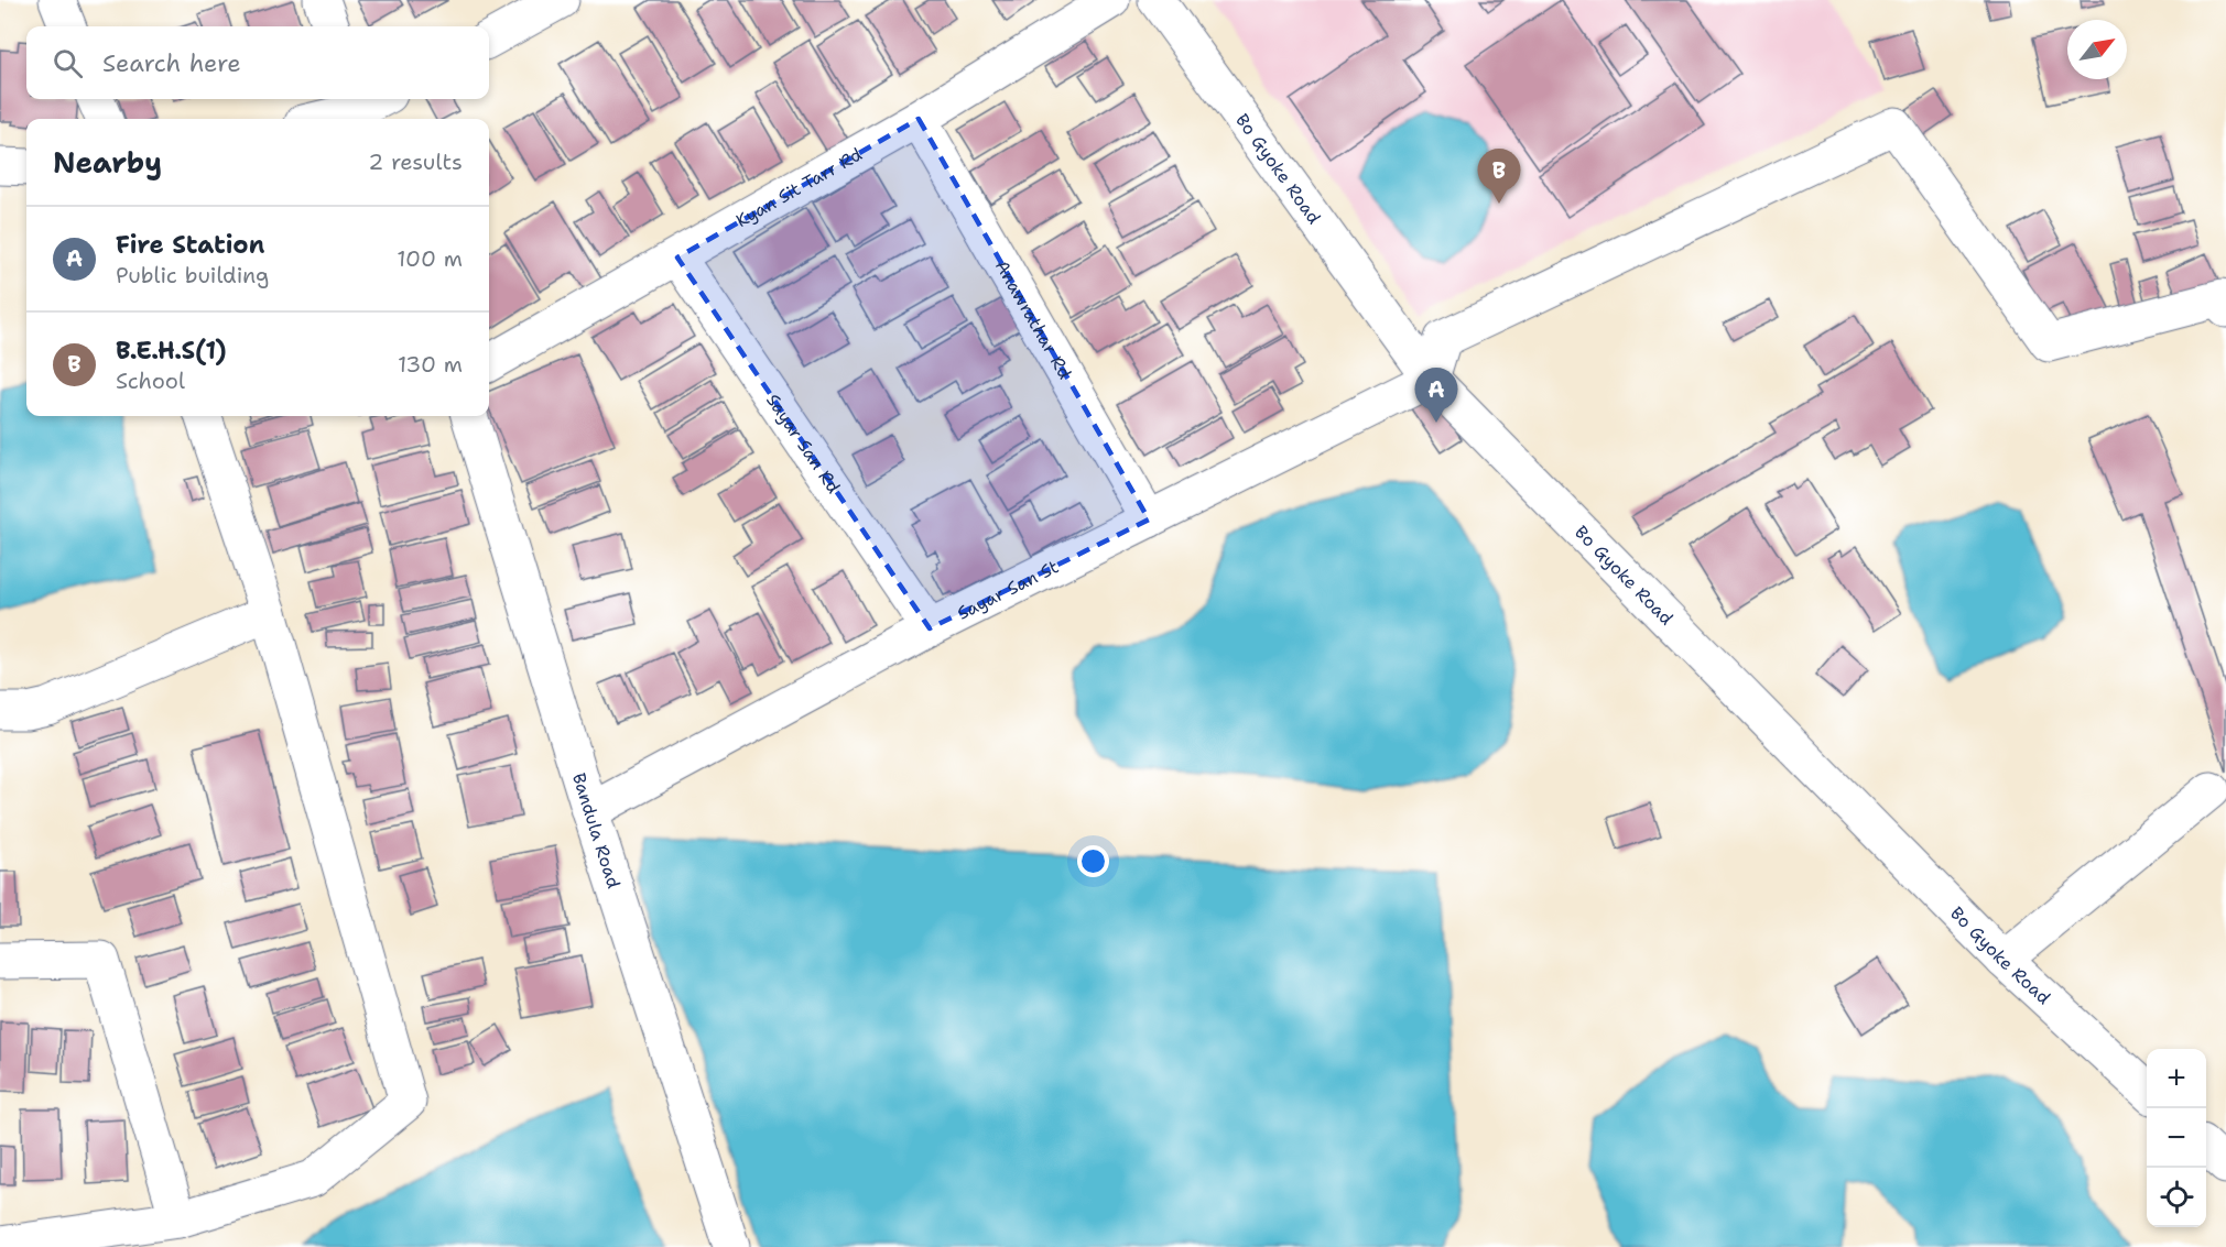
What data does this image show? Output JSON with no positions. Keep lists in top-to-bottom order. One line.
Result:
{"streets":{"street":["Bo Gyoke Road","Kyan Sit Tarr Rd","Anawrathar Rd","Sayar San Rd","Sayar San St","Bandula Road"]},"crossings":[["Bo Gyoke Road","Sayar San St"],["Kyan Sit Tarr Rd","Anawrathar Rd"],["Kyan Sit Tarr Rd","Sayar San Rd"],["Anawrathar Rd","Sayar San St"],["Sayar San Rd","Sayar San St"],["Sayar San St","Bandula Road"]],"north":"top right","page":{"search":"Search here","heading":["Nearby","2 results"],"pins":["B","A"],"list":[{"mark":"A","name":"Fire Station","note":"Public building","value":"100 m"},{"mark":"B","name":"B.E.H.S(1)","note":"School","value":"130 m"}],"map_buttons":["+","−"]}}
